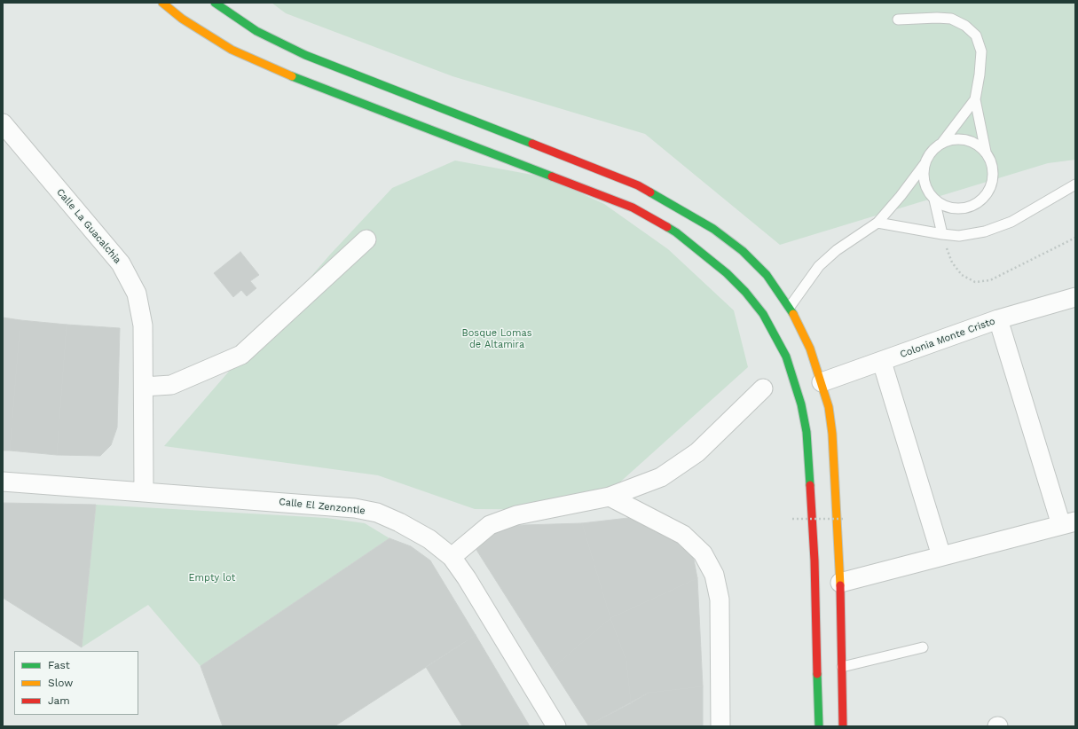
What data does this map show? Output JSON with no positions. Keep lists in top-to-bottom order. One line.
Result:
{"streets":{"street":["Calle La Guacalchia","Colonia Monte Cristo","Calle El Zenzontle"]},"crossings":[["Calle La Guacalchia","Calle El Zenzontle"]],"parks":["Bosque Lomas de Altamira","Empty lot"],"legend":["Fast","Slow","Jam"]}
